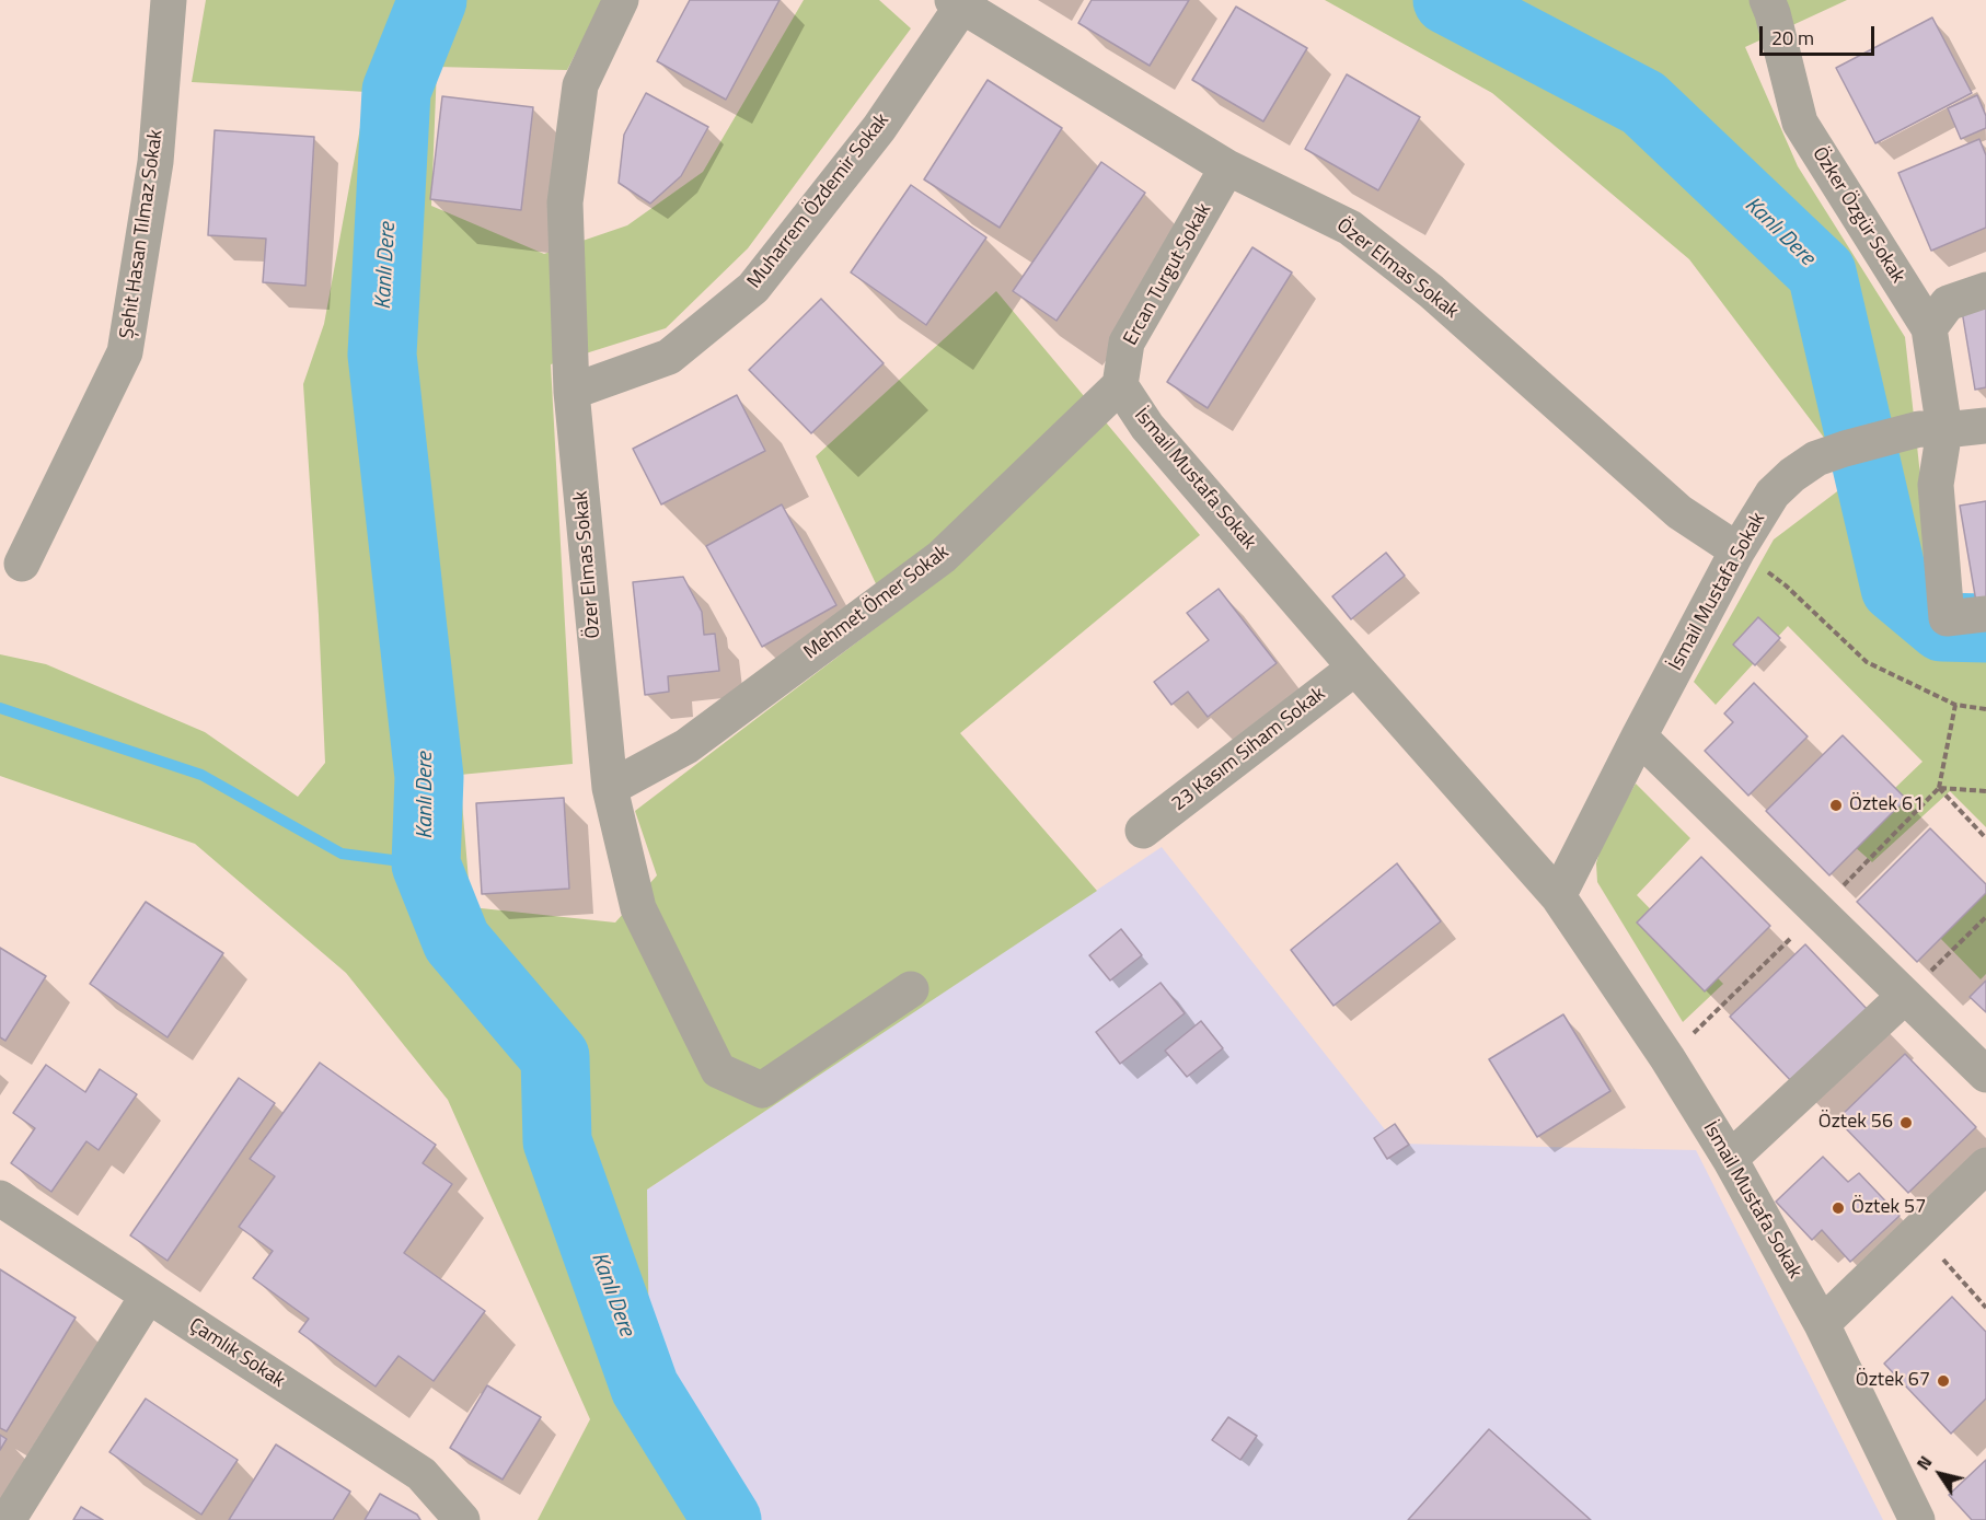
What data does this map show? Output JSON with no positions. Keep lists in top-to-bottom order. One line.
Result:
{"streets":{"street":["Muharrem Özdemir Sokak","Özker Özgür Sokak","Şehit Hasan Tılmaz Sokak","Özer Elmas Sokak","Ercan Turgut Sokak","İsmail Mustafa Sokak","Mehmet Ömer Sokak","23 Kasım Siham Sokak","Çamlık Sokak"]},"crossings":[["Muharrem Özdemir Sokak","Özer Elmas Sokak"],["Özker Özgür Sokak","İsmail Mustafa Sokak"],["Özer Elmas Sokak","Ercan Turgut Sokak"],["Özer Elmas Sokak","İsmail Mustafa Sokak"],["Özer Elmas Sokak","Mehmet Ömer Sokak"],["Ercan Turgut Sokak","İsmail Mustafa Sokak"],["Ercan Turgut Sokak","Mehmet Ömer Sokak"],["İsmail Mustafa Sokak","Mehmet Ömer Sokak"],["İsmail Mustafa Sokak","23 Kasım Siham Sokak"]],"water":["Kanlı Dere"],"places":["Öztek 61","Öztek 56","Öztek 57","Öztek 67"],"scale_bar":"20 m","north":"top left"}
